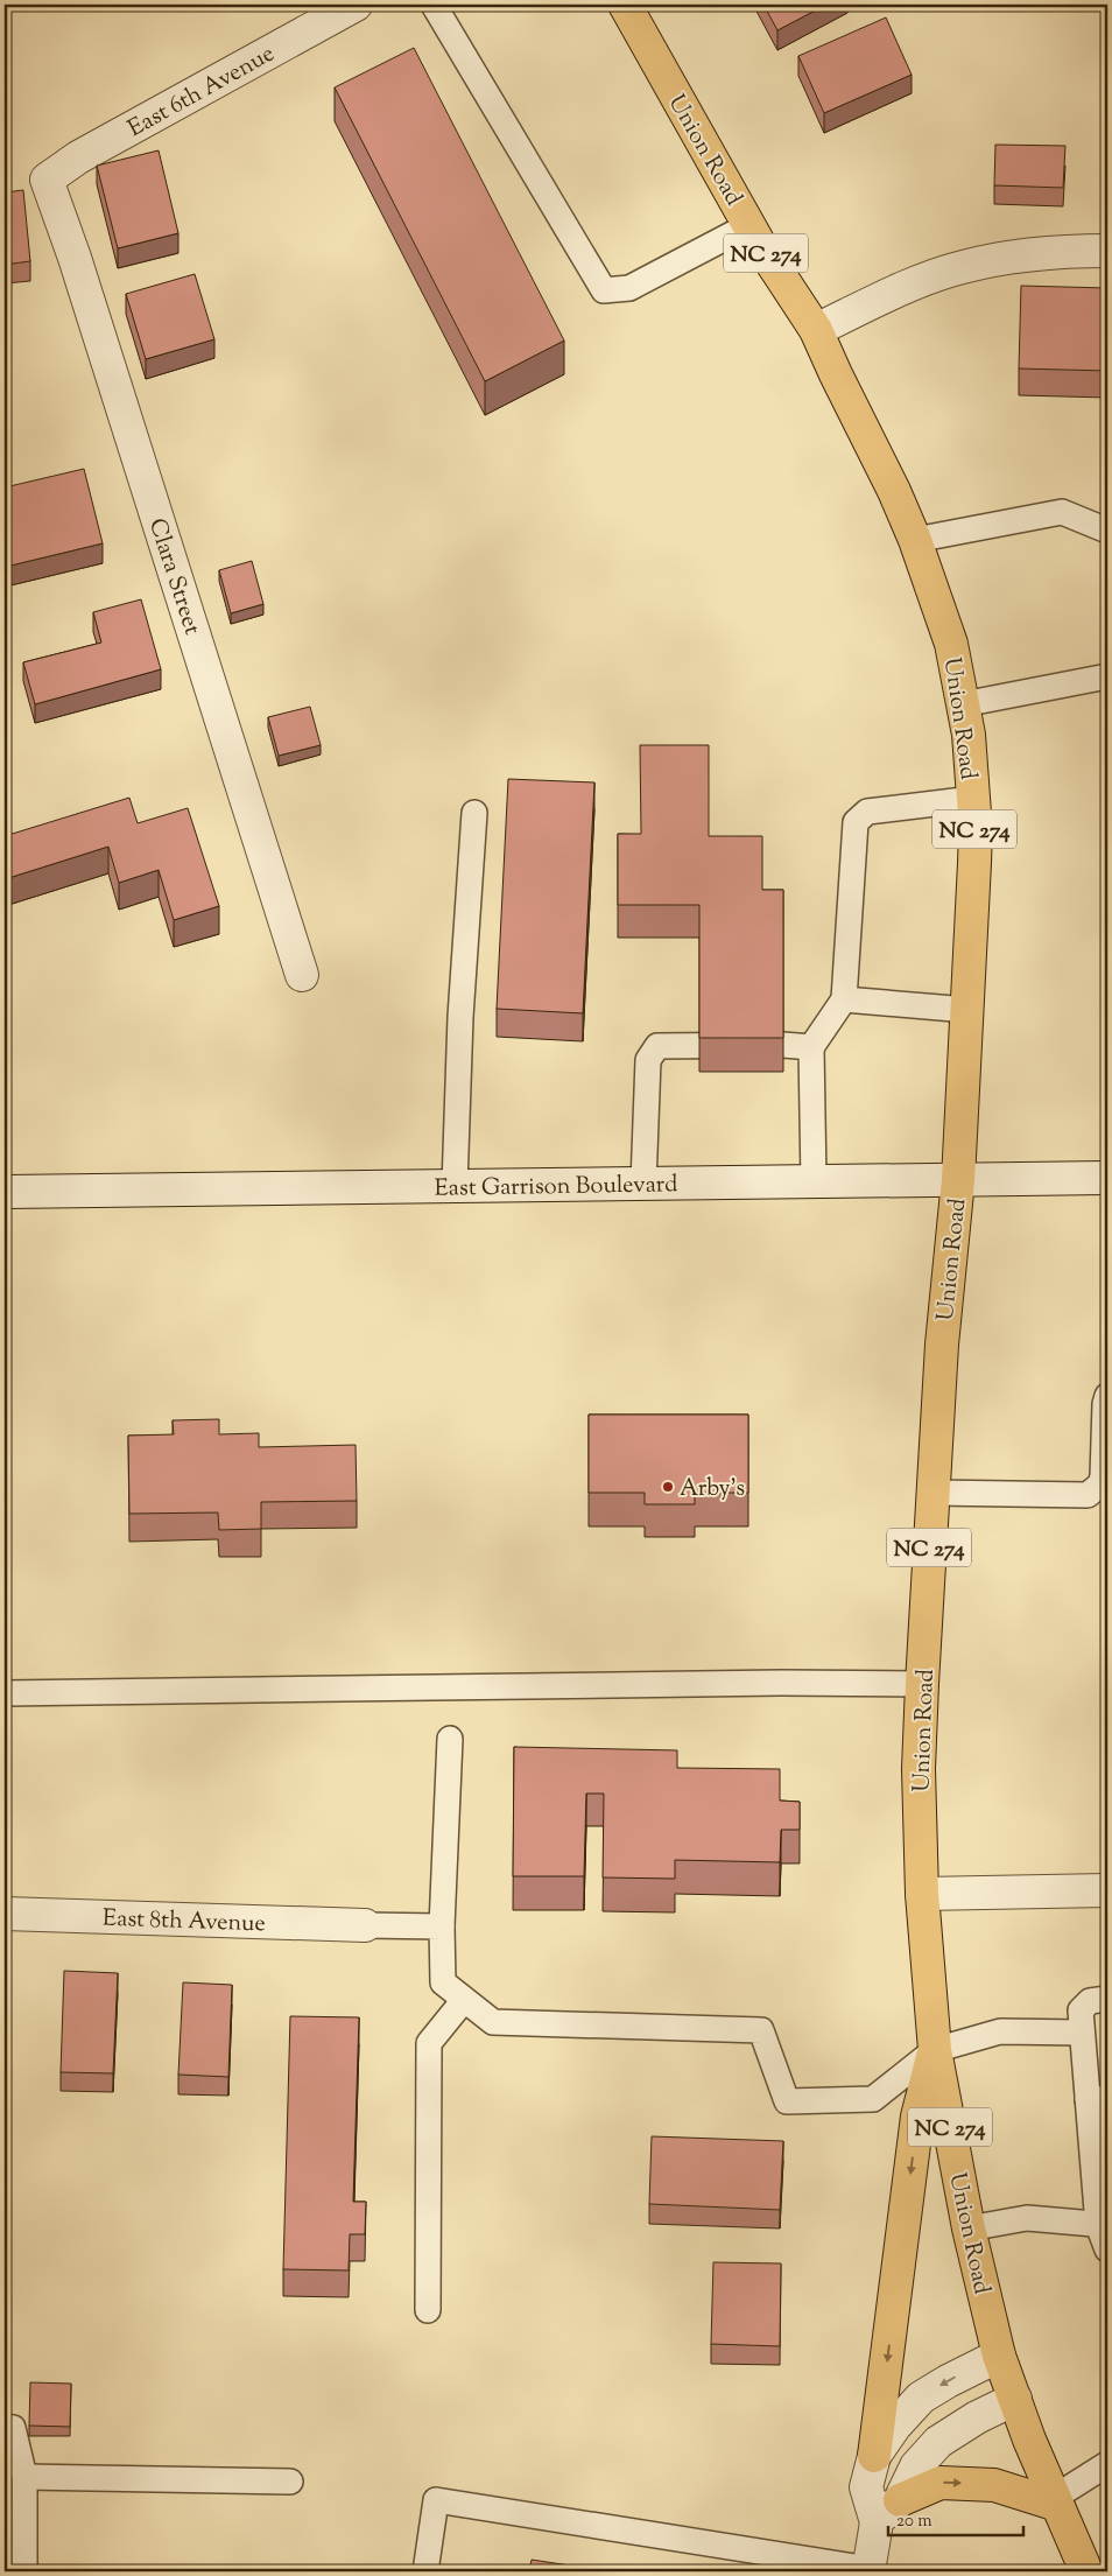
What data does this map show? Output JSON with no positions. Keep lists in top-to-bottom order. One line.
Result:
{"streets":{"main road":["Union Road","NC 274"],"street":["East 6th Avenue","Clara Street","East Garrison Boulevard","East 8th Avenue"]},"crossings":[["East 6th Avenue","Clara Street"],["Union Road","East Garrison Boulevard"]],"places":["Arby's"],"scale_bar":"20 m"}
